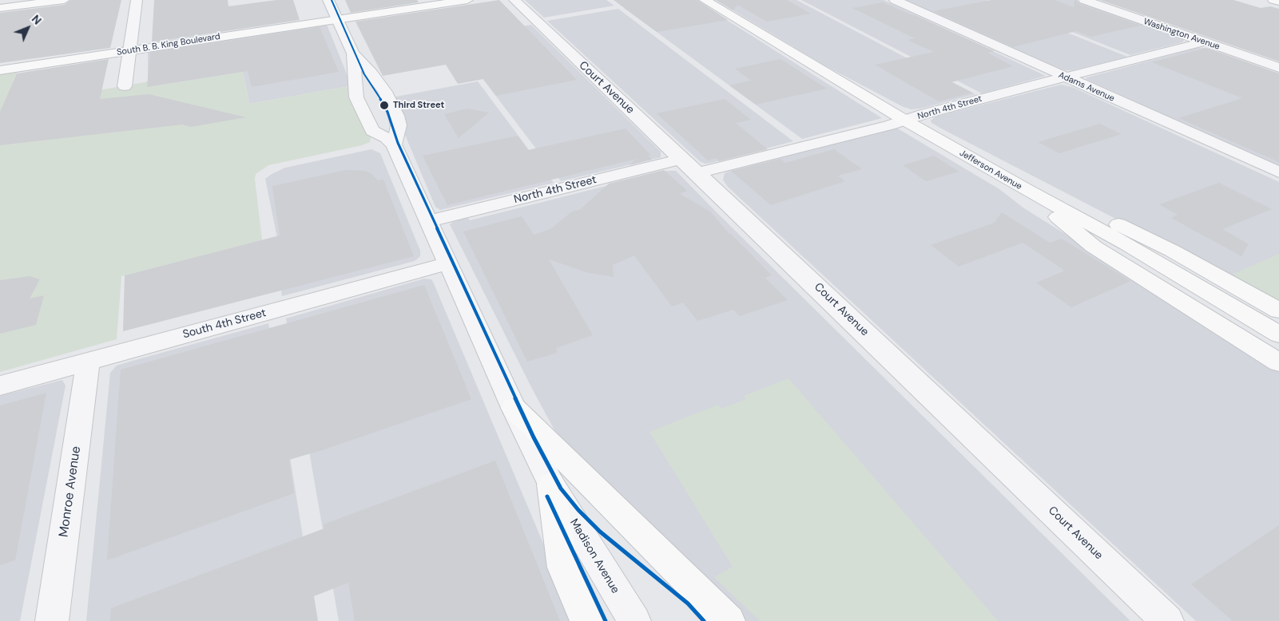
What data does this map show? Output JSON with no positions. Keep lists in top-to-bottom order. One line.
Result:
{"streets":{"main road":["South B. B. King Boulevard","Jefferson Avenue"],"street":["Washington Avenue","Adams Avenue","Court Avenue","North 4th Street","South 4th Street","Monroe Avenue","Madison Avenue"]},"crossings":[["Washington Avenue","North 4th Street"],["Adams Avenue","North 4th Street"],["Court Avenue","North 4th Street"],["North 4th Street","Jefferson Avenue"],["North 4th Street","Madison Avenue"],["South 4th Street","Monroe Avenue"],["South 4th Street","Madison Avenue"]],"places":["Third Street"],"north":"top right"}
